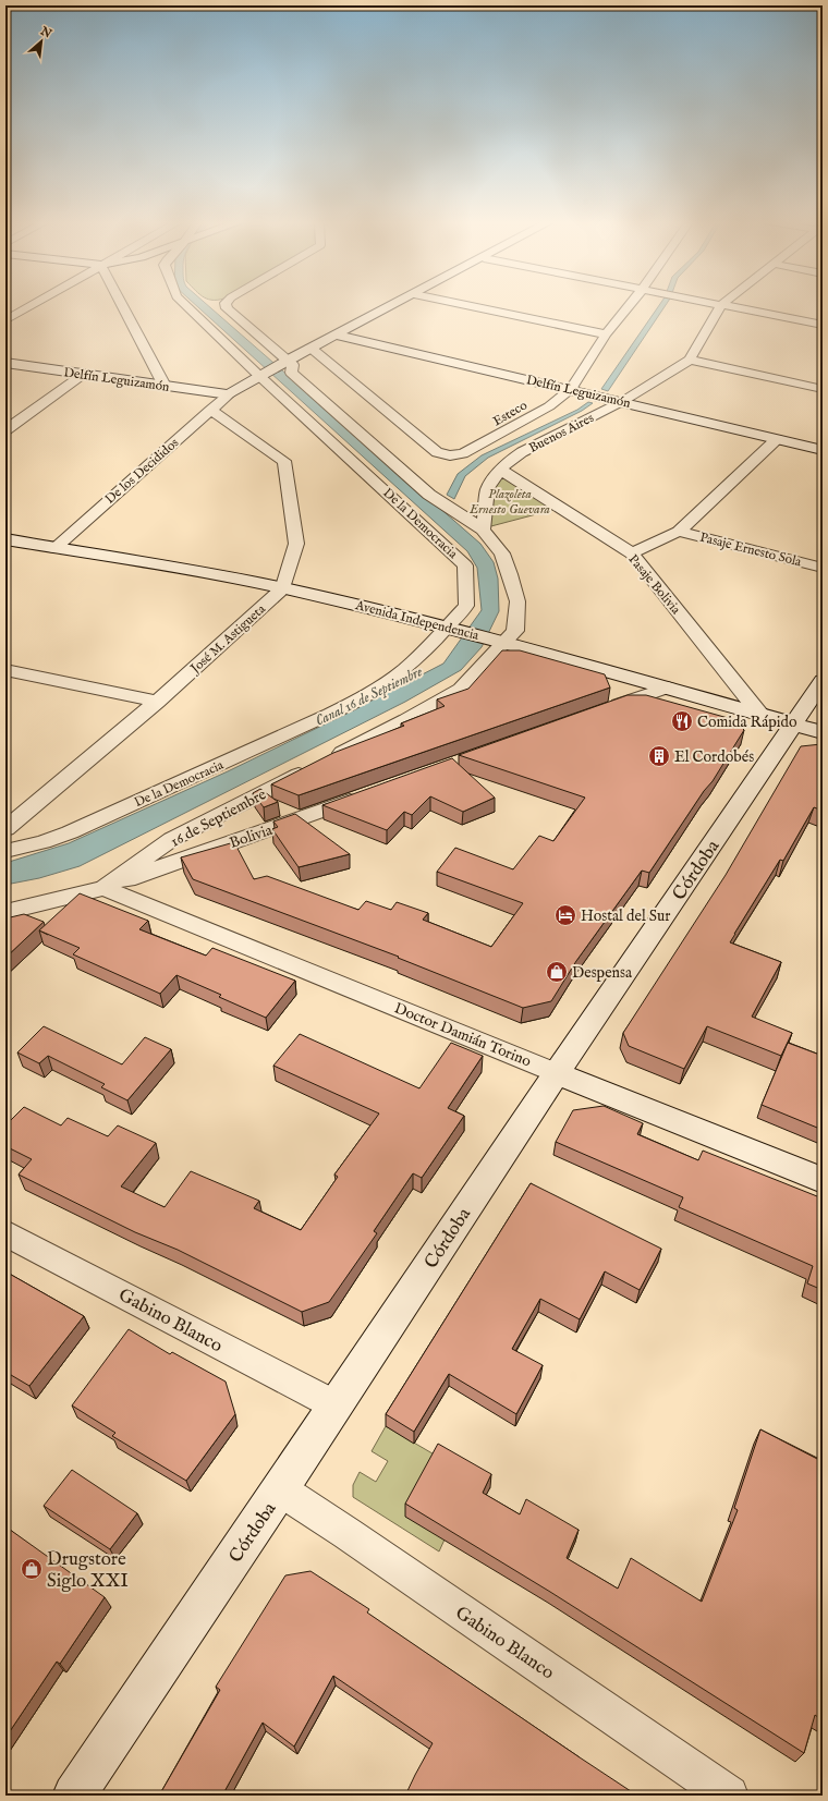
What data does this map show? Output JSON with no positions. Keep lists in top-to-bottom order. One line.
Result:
{"streets":{"street":["Delfín Leguizamón","Esteco","Buenos Aires","De los Decididos","De la Democracia","Pasaje Ernesto Sola","Pasaje Bolivia","Avenida Independencia","José M. Astigueta","16 de Septiembre","Bolivia","Córdoba","Doctor Damián Torino","Gabino Blanco"]},"crossings":[["Delfín Leguizamón","Esteco"],["Delfín Leguizamón","Buenos Aires"],["Delfín Leguizamón","De los Decididos"],["Buenos Aires","De la Democracia"],["Buenos Aires","Pasaje Bolivia"],["De los Decididos","Avenida Independencia"],["De la Democracia","Avenida Independencia"],["Pasaje Bolivia","Avenida Independencia"],["Avenida Independencia","José M. Astigueta"],["Avenida Independencia","16 de Septiembre"],["Avenida Independencia","Córdoba"],["16 de Septiembre","Bolivia"],["16 de Septiembre","Doctor Damián Torino"],["Bolivia","Doctor Damián Torino"],["Córdoba","Doctor Damián Torino"],["Córdoba","Gabino Blanco"]],"water":["Canal 16 de Septiembre"],"parks":["Plazoleta Ernesto Guevara"],"places":{"restaurant":["Comida Rápido"],"building":["El Cordobés"],"hotel":["Hostal del Sur"],"shop":["Despensa","Drugstore Siglo XXI"]},"north":"top right"}
